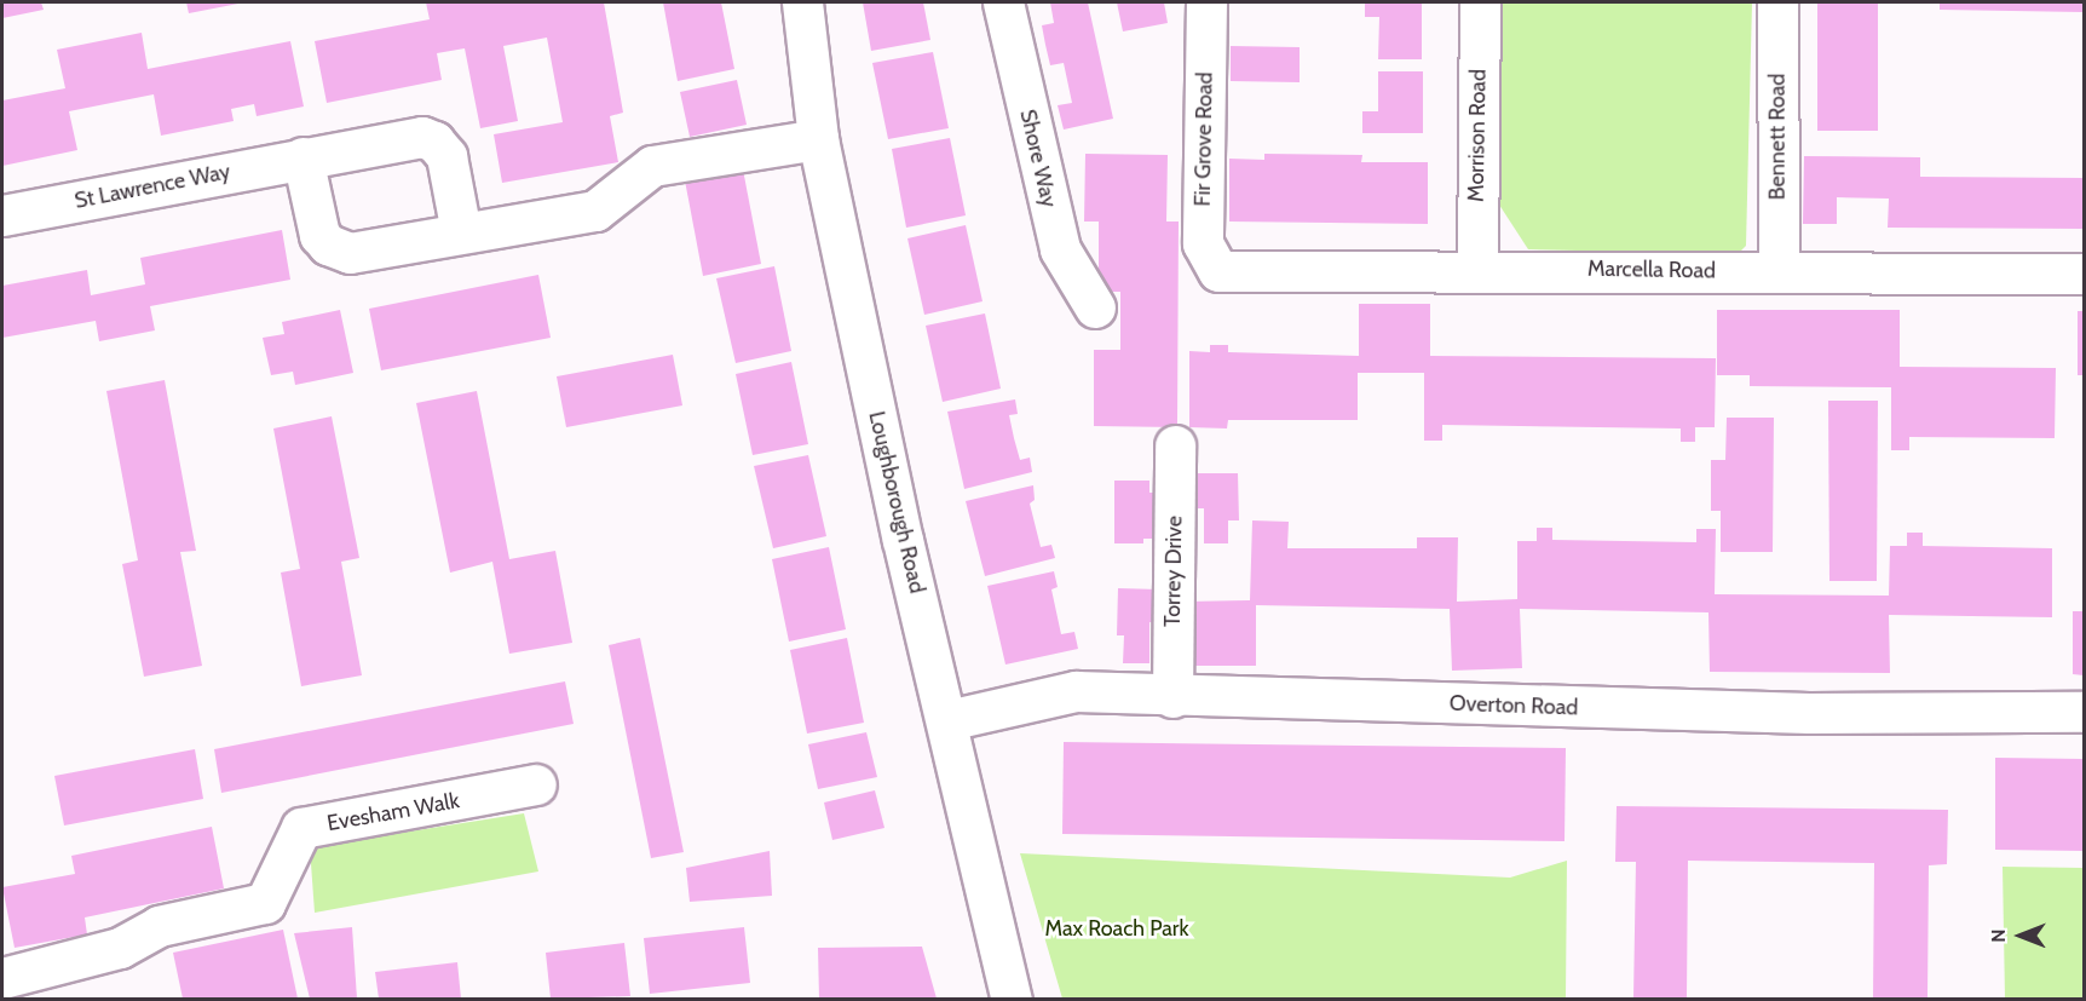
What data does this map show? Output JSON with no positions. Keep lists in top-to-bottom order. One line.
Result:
{"streets":{"street":["Morrison Road","Bennett Road","Fir Grove Road","Shore Way","St Lawrence Way","Marcella Road","Loughborough Road","Torrey Drive","Overton Road","Evesham Walk"]},"crossings":[["Morrison Road","Marcella Road"],["Bennett Road","Marcella Road"],["Fir Grove Road","Marcella Road"],["Loughborough Road","Overton Road"],["Torrey Drive","Overton Road"]],"parks":["Max Roach Park"],"north":"left"}
